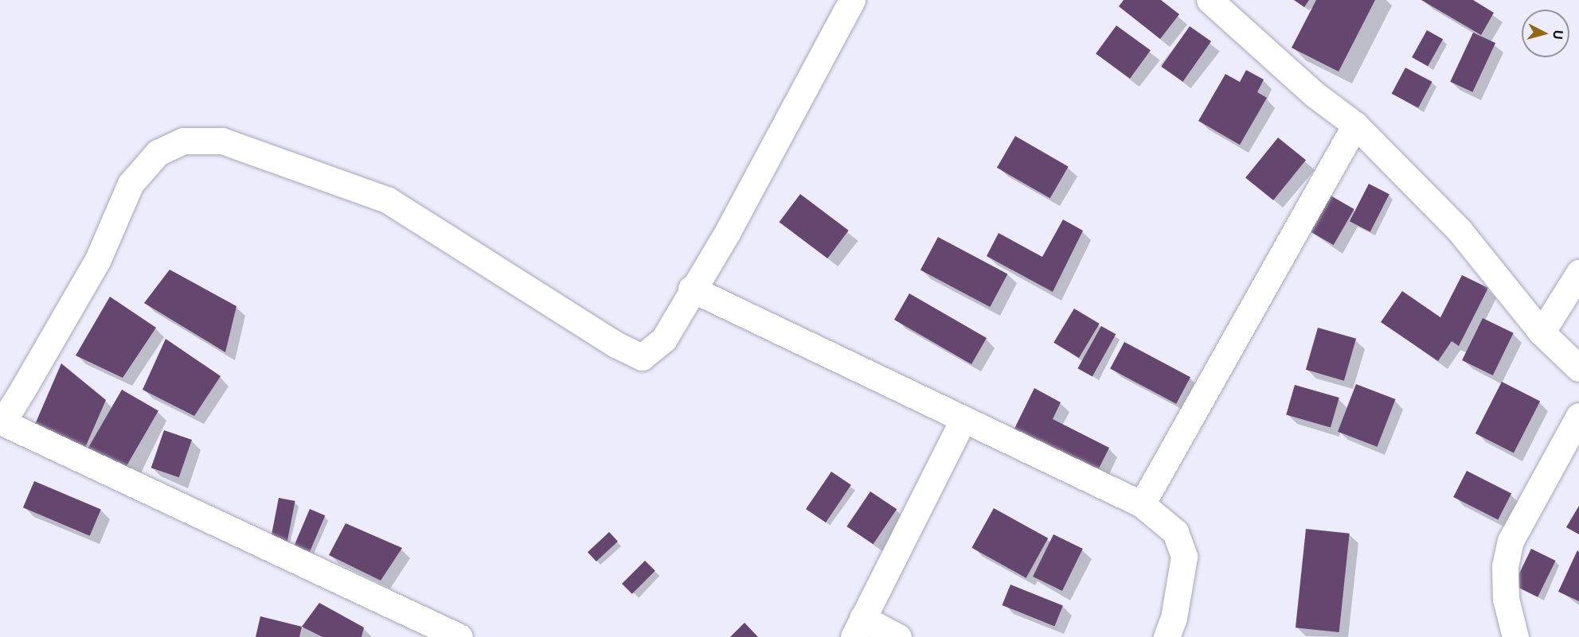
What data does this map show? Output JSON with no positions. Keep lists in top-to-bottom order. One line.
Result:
{"north":"right"}
